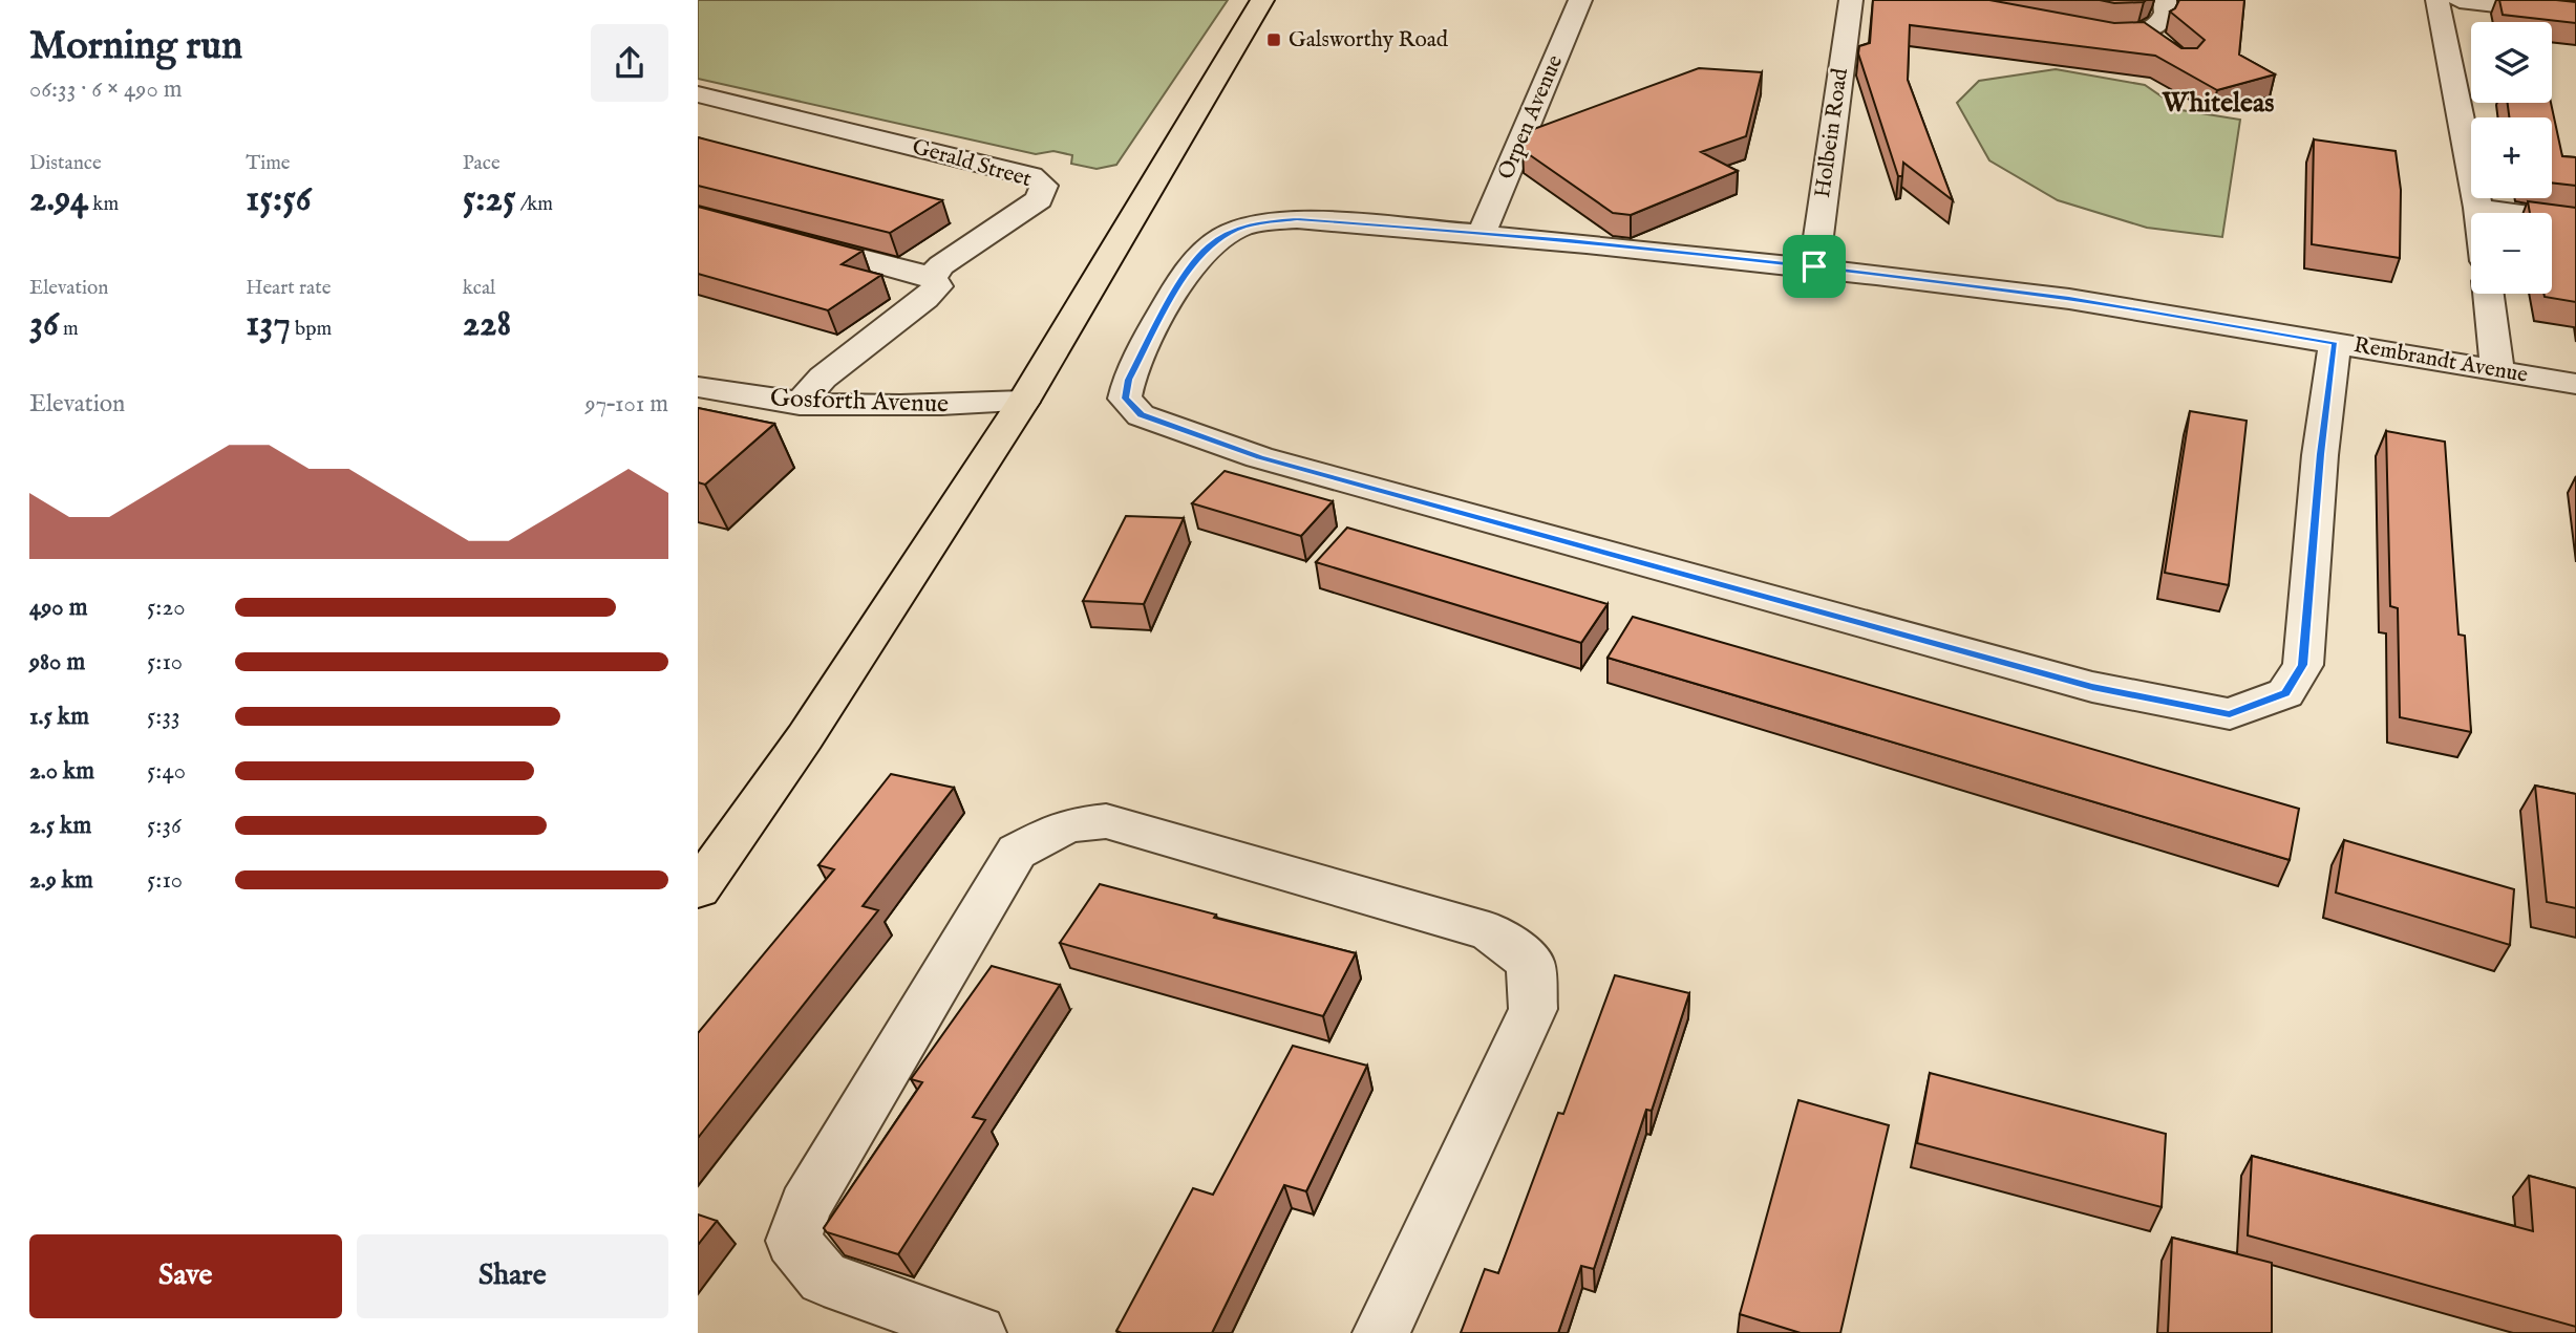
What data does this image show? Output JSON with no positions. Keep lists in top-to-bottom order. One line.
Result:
{"streets":{"street":["Orpen Avenue","Holbein Road","Gerald Street","Rembrandt Avenue","Gosforth Avenue"]},"crossings":[["Orpen Avenue","Rembrandt Avenue"],["Holbein Road","Rembrandt Avenue"],["Gerald Street","Gosforth Avenue"]],"districts":["Whiteleas"],"places":{"transit":["Galsworthy Road"]},"page":{"heading":["Morning run","06:33 · 6 × 490 m"],"map_buttons":["+","−"],"stats":[["Distance","2.94 km"],["Time","15:56"],["Pace","5:25 /km"],["Elevation","36 m"],["Heart rate","137 bpm"],["kcal","228"]],"chart":["Elevation","97–101 m"],"list":[{"name":"490 m","note":"5:20"},{"name":"980 m","note":"5:10"},{"name":"1.5 km","note":"5:33"},{"name":"2.0 km","note":"5:40"},{"name":"2.5 km","note":"5:36"},{"name":"2.9 km","note":"5:10"}],"buttons":["Save","Share"]}}
